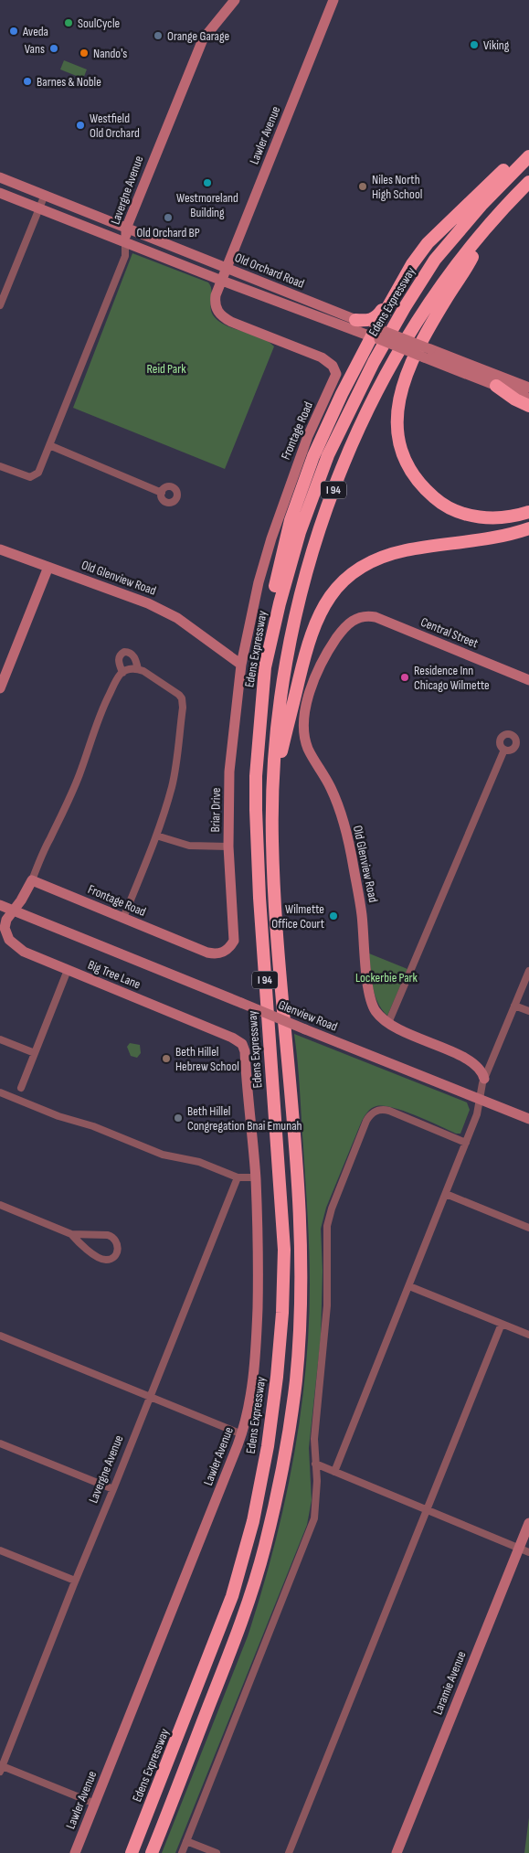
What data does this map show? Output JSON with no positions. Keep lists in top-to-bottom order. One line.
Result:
{"streets":{"highway":["Edens Expressway","I 94"],"street":["Lawler Avenue","Lavergne Avenue","Old Orchard Road","Frontage Road","Old Glenview Road","Central Street","Briar Drive","Big Tree Lane","Glenview Road","Laramie Avenue"]},"crossings":[["Lawler Avenue","Old Orchard Road"],["Lawler Avenue","Frontage Road"],["Lawler Avenue","Big Tree Lane"],["Lavergne Avenue","Old Orchard Road"],["Old Orchard Road","Frontage Road"],["Frontage Road","Old Glenview Road"],["Frontage Road","Briar Drive"],["Old Glenview Road","Central Street"],["Old Glenview Road","Briar Drive"],["Big Tree Lane","Glenview Road"]],"parks":["Reid Park","Lockerbie Park"],"places":["SoulCycle","Aveda","Orange Garage","Viking","Vans","Nando's","Barnes & Noble","Westfield Old Orchard","Westmoreland Building","Niles North High School","Old Orchard BP","Residence Inn Chicago Wilmette","Wilmette Office Court","Beth Hillel Hebrew School","Beth Hillel Congregation Bnai Emunah"]}
